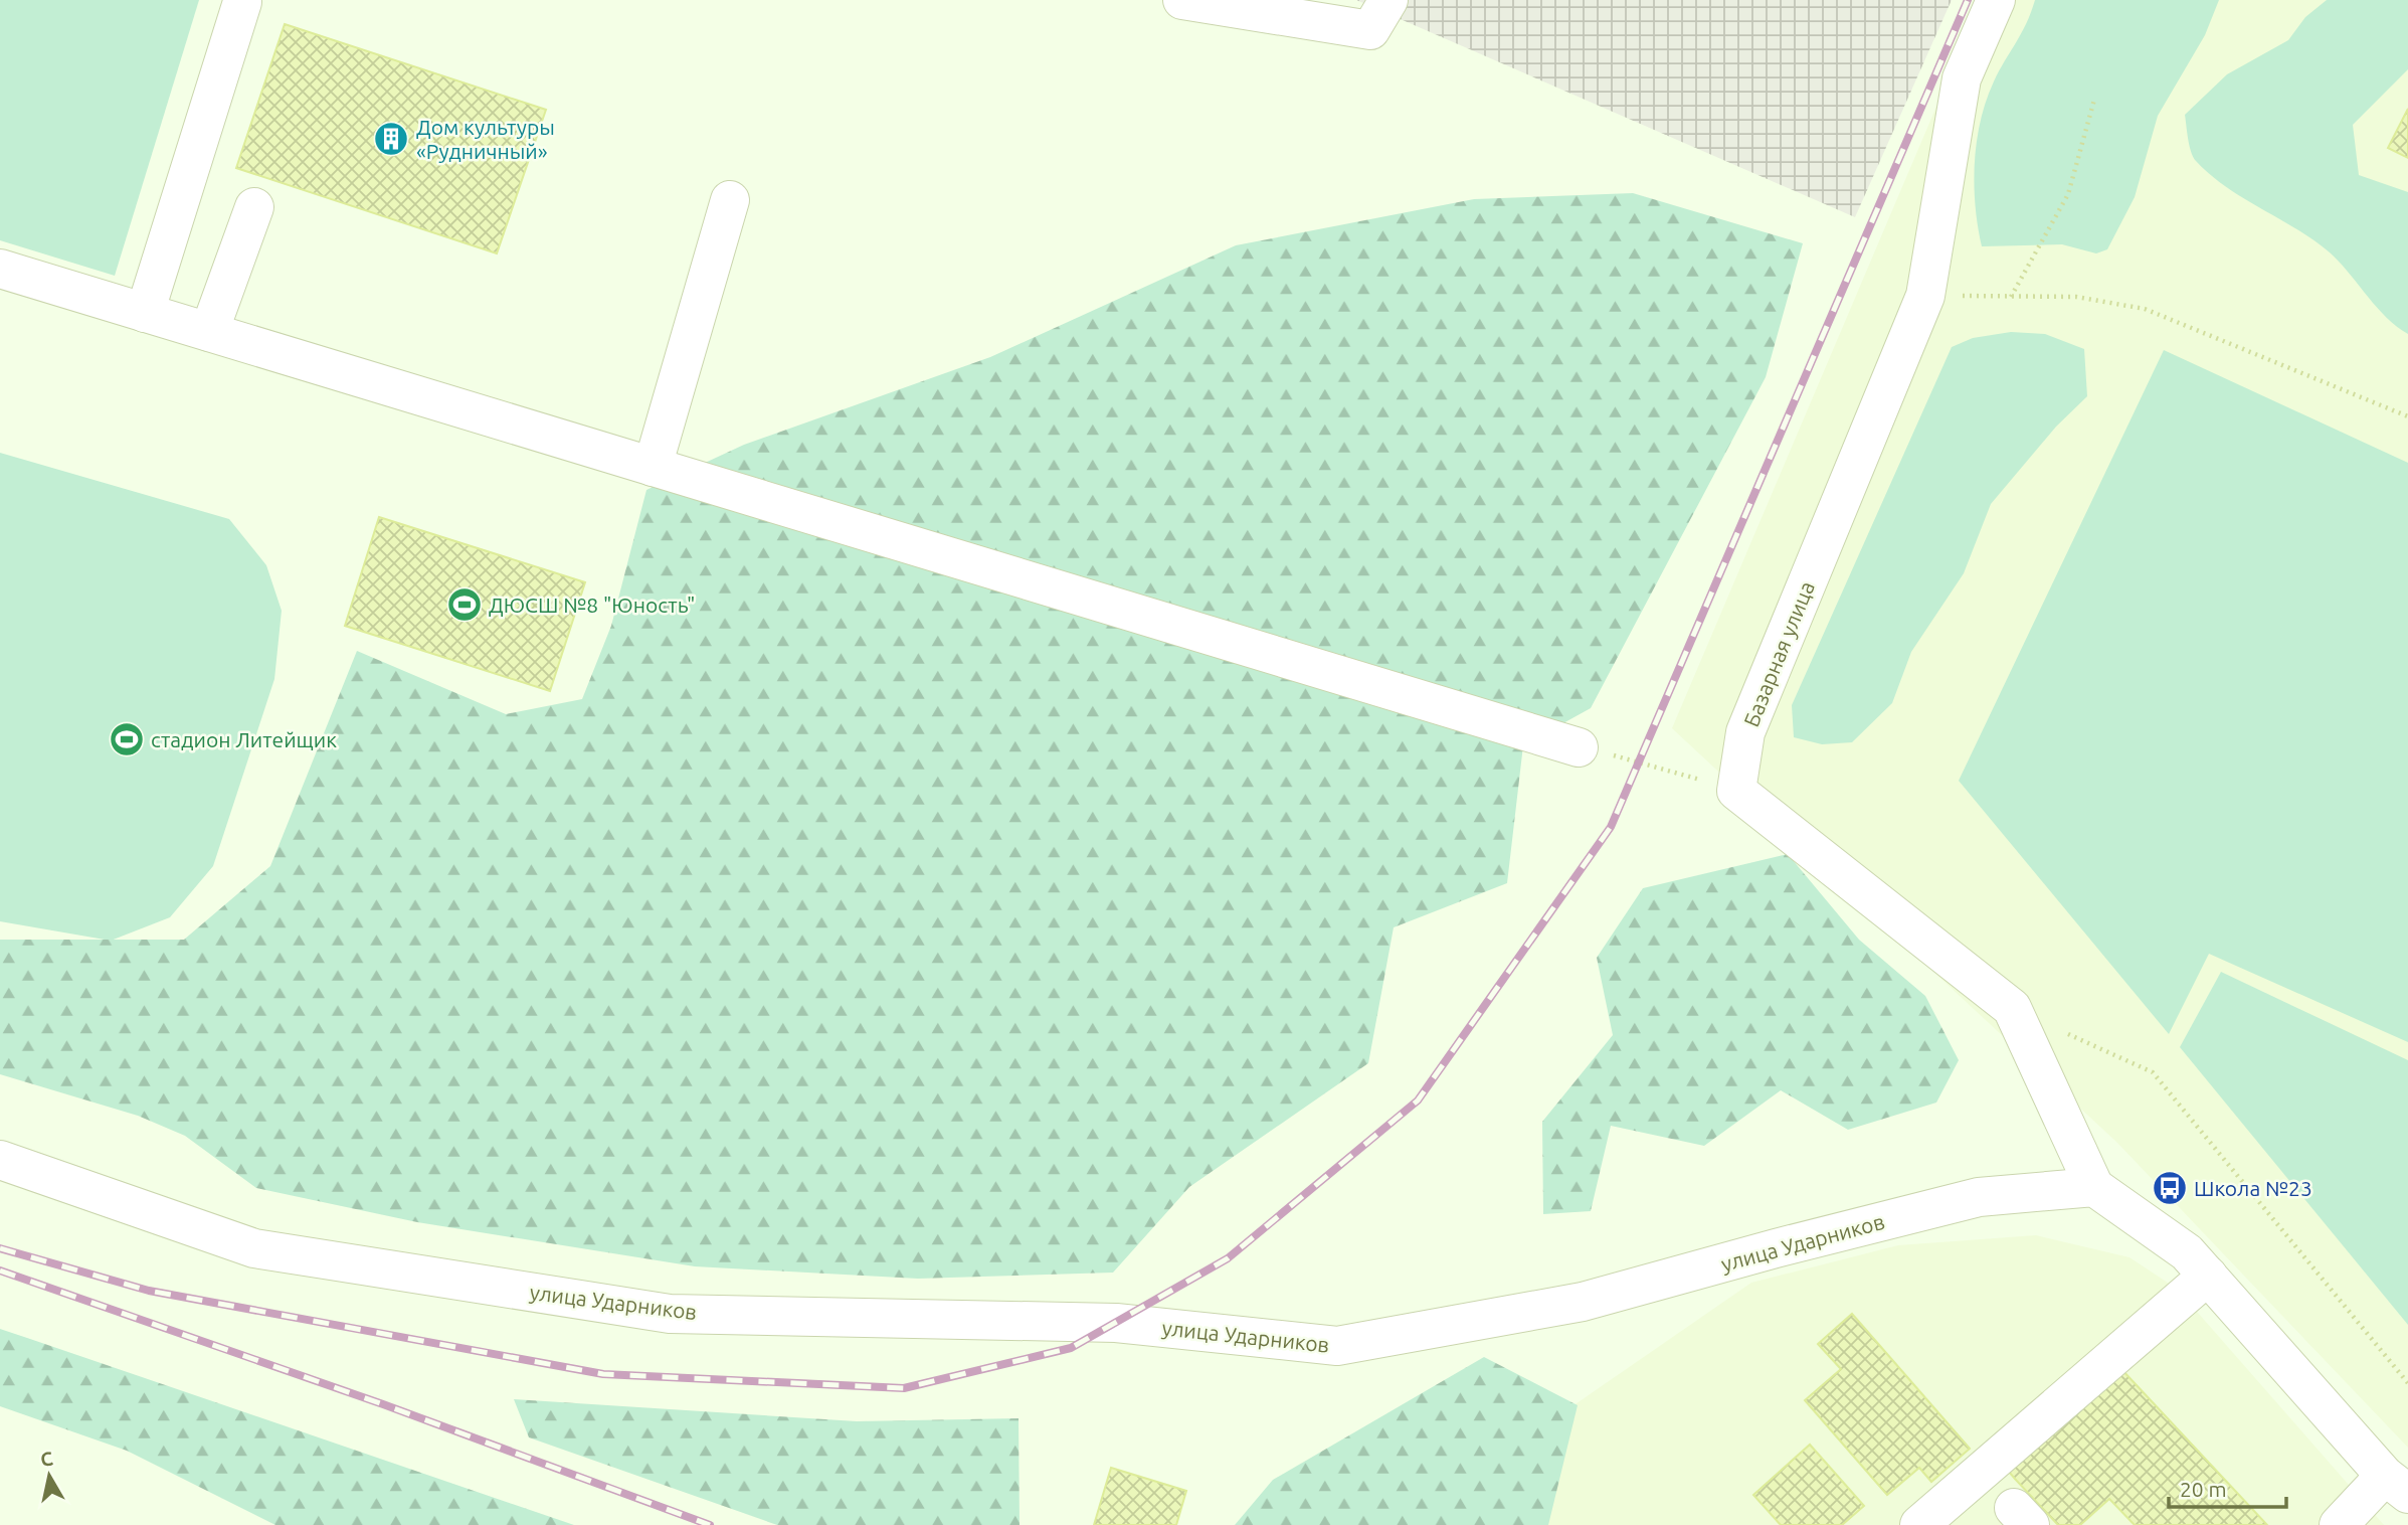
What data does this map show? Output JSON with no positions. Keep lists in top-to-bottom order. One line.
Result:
{"streets":{"street":["Базарная улица","улица Ударников"]},"places":{"building":["Дом культуры «Рудничный»"],"sports":["ДЮСШ №8 \"Юность\"","стадион Литейщик"],"bus stop":["Школа №23"]},"scale_bar":"20 m","north":"top"}
